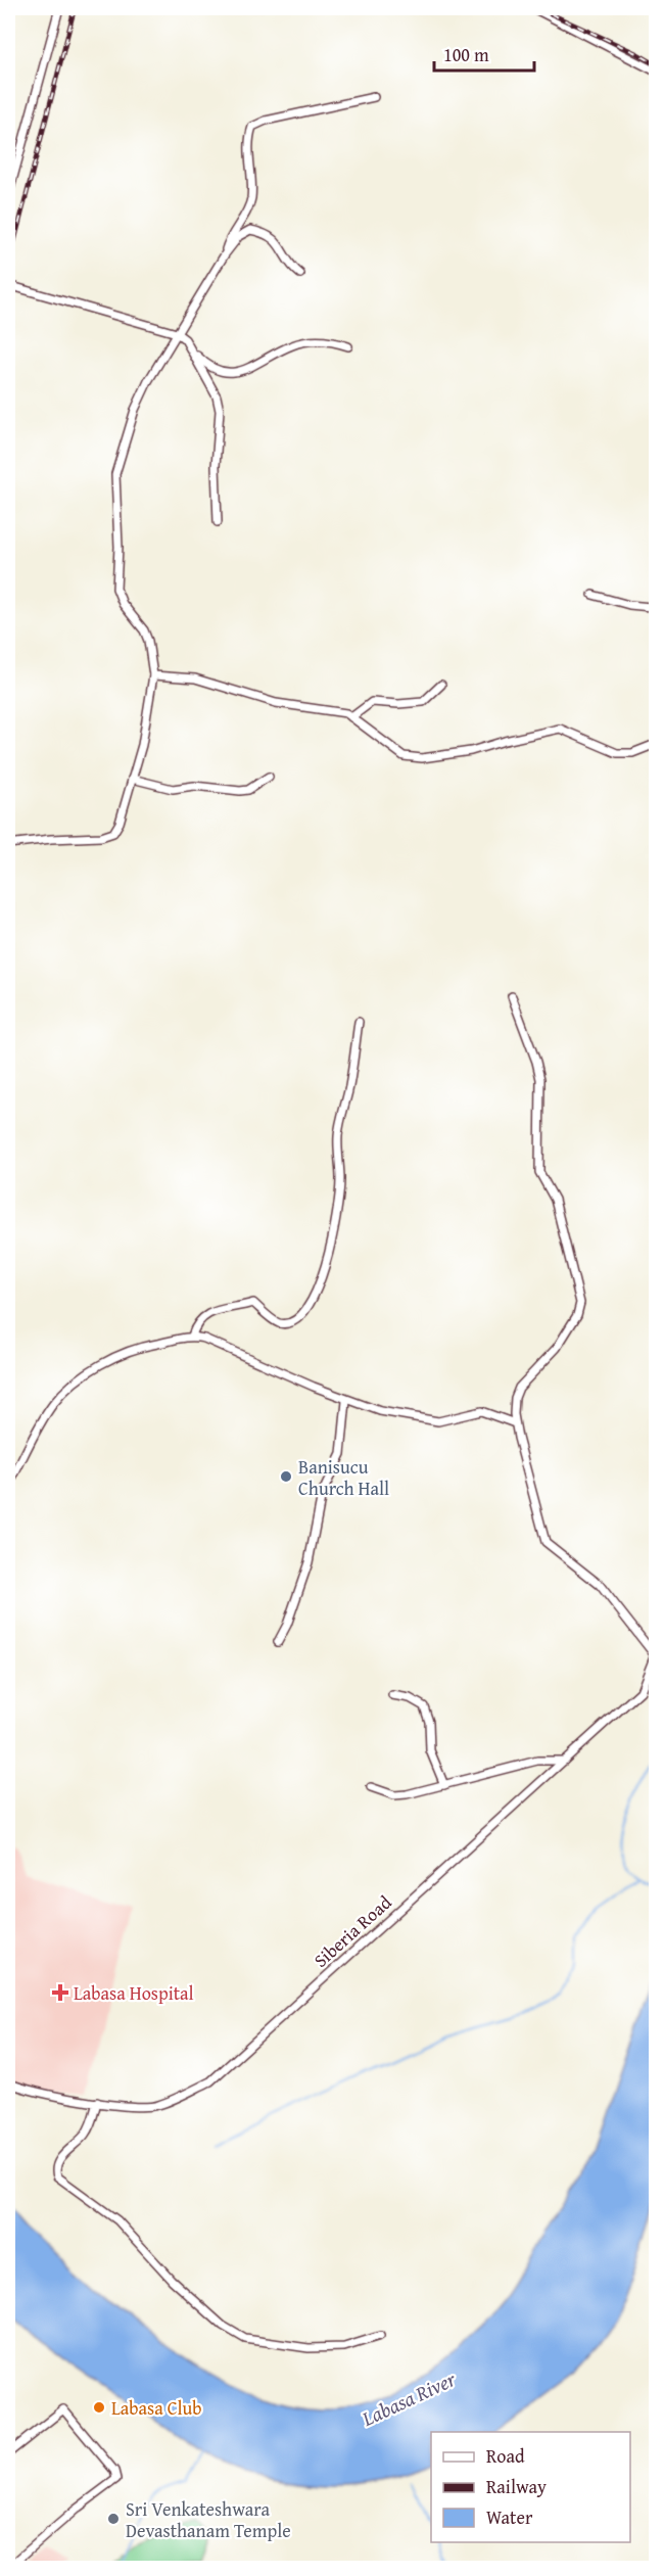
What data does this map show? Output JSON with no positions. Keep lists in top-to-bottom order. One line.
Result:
{"streets":{"street":["Siberia Road"]},"water":["Labasa River"],"places":{"other":["Banisucu Church Hall","Labasa Club","Sri Venkateshwara Devasthanam Temple"],"health":["Labasa Hospital"]},"legend":["Road","Railway","Water"],"scale_bar":"100 m"}
